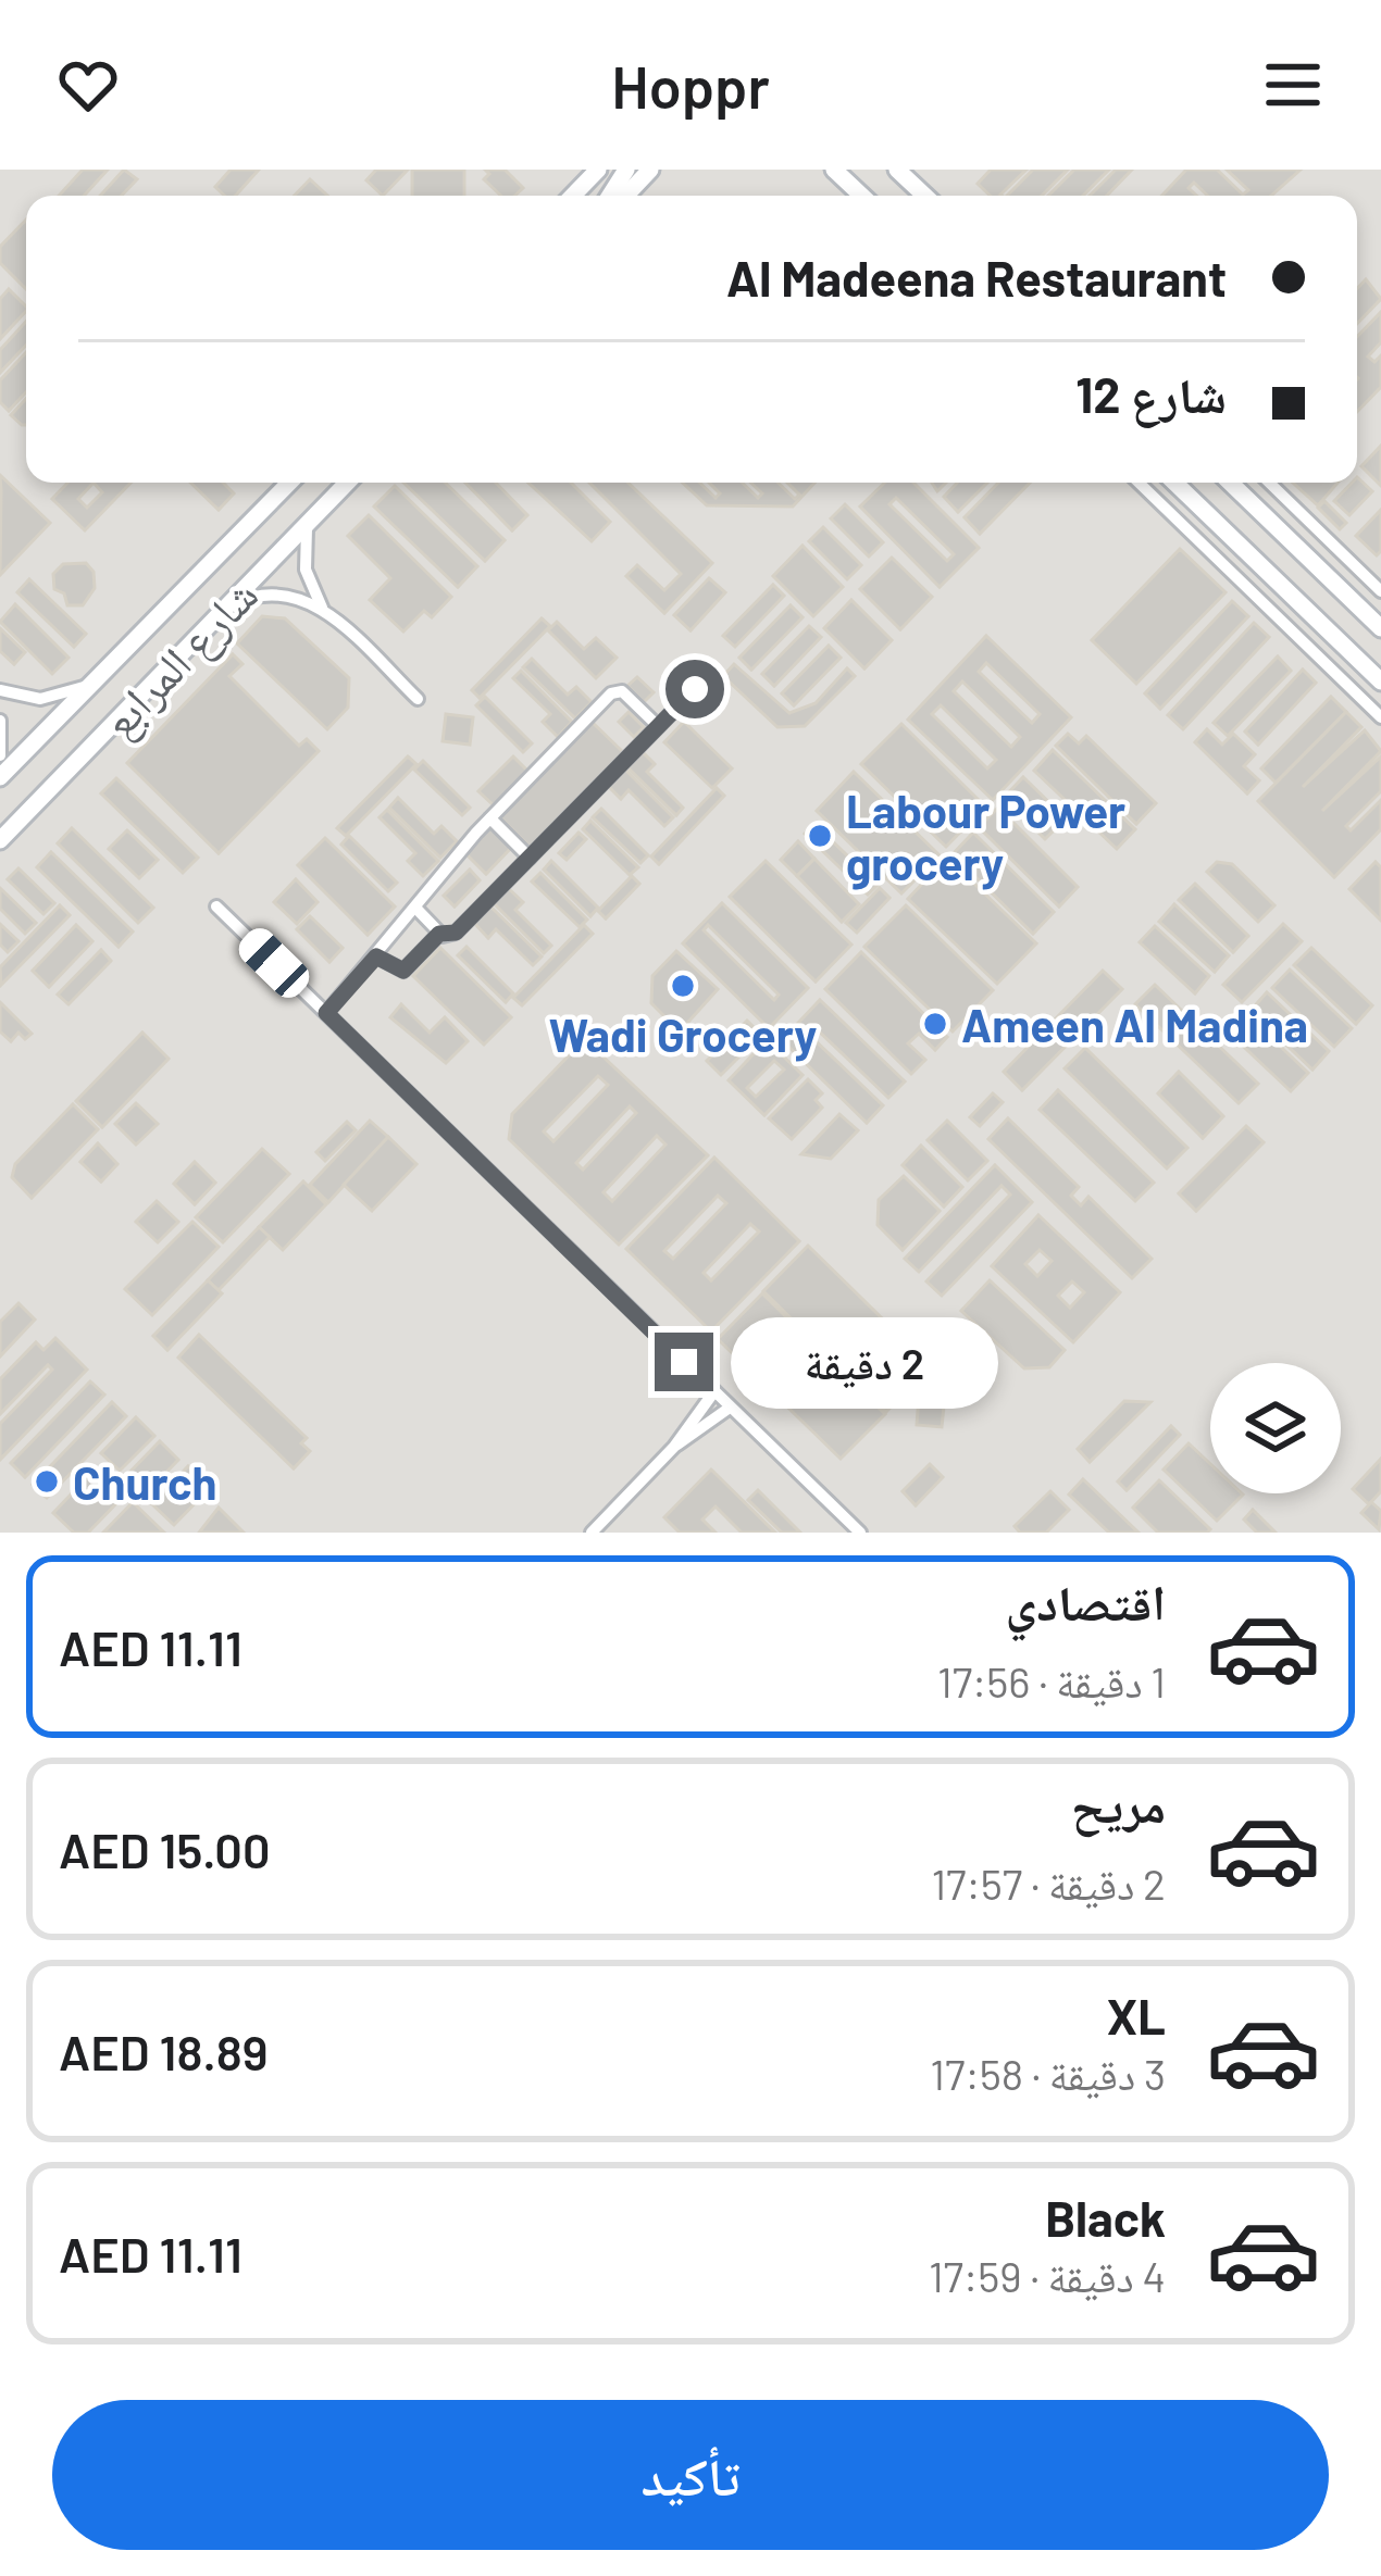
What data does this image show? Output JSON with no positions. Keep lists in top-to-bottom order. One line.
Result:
{"streets":{"main road":["شارع المرابع"]},"places":["Labour Power grocery","Wadi Grocery","Ameen Al Madina","Church"],"page":{"header":"Hoppr","banner":["Al Madeena Restaurant","شارع 12"],"bubble":"2 دقيقة","list":[{"name":"اقتصادي","note":"1 دقيقة · 17:56","value":"AED 11.11"},{"name":"مريح","note":"2 دقيقة · 17:57","value":"AED 15.00"},{"name":"XL","note":"3 دقيقة · 17:58","value":"AED 18.89"},{"name":"Black","note":"4 دقيقة · 17:59","value":"AED 11.11"}],"buttons":"تأكيد"}}
